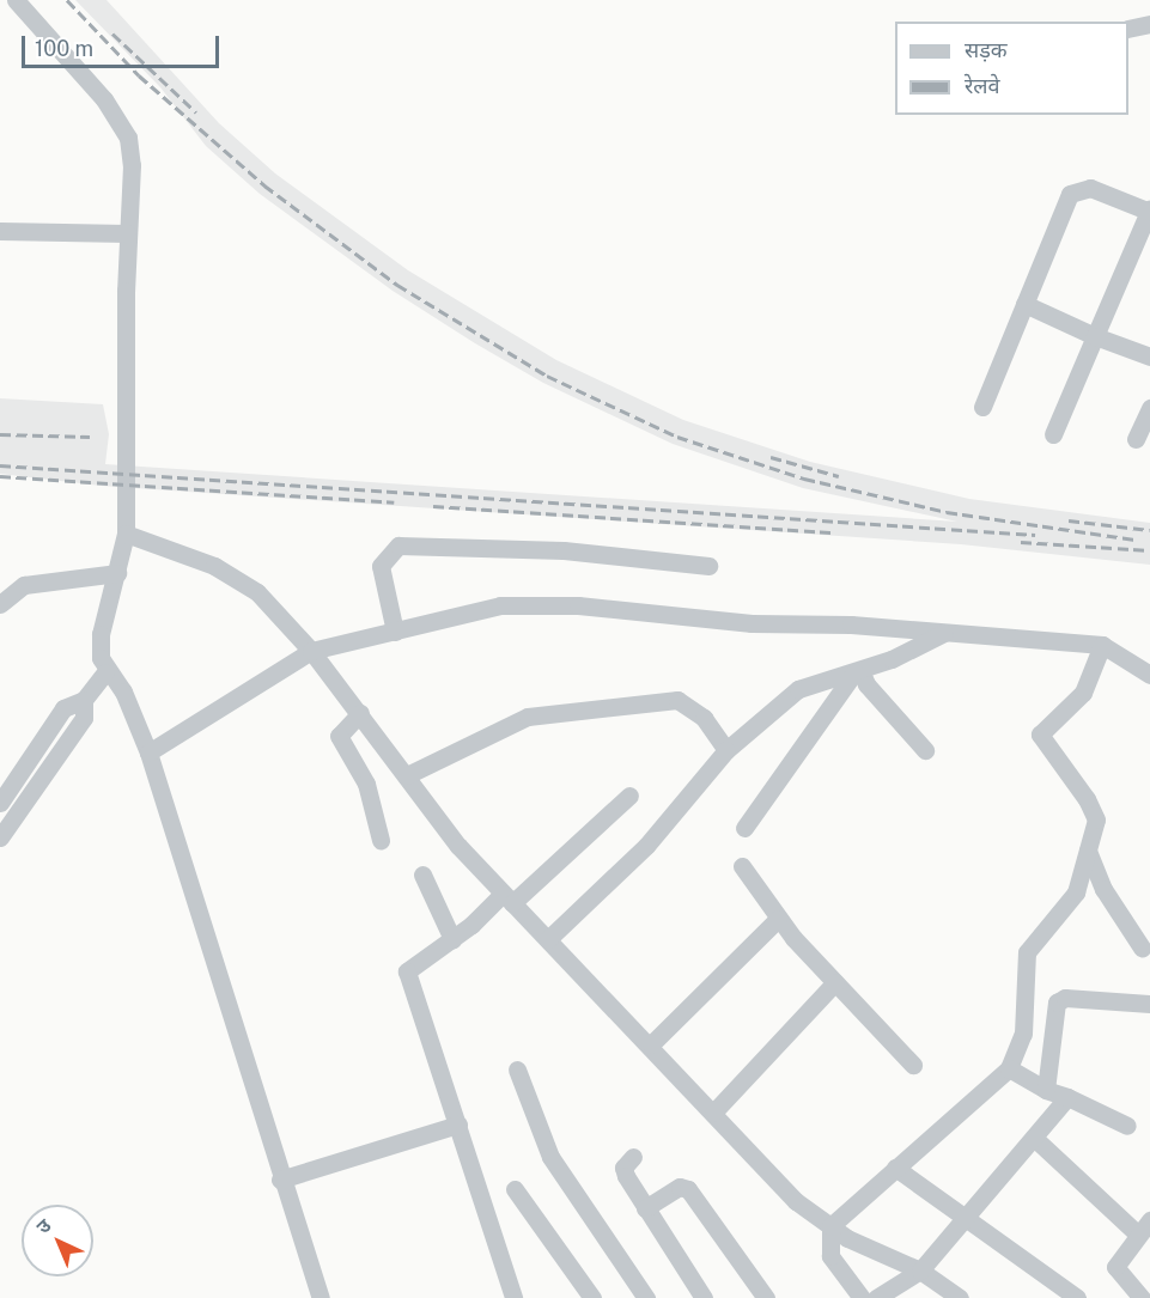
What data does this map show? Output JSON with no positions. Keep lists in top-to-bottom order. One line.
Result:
{"legend":["सड़क","रेलवे"],"scale_bar":"100 m","north":"top left"}
